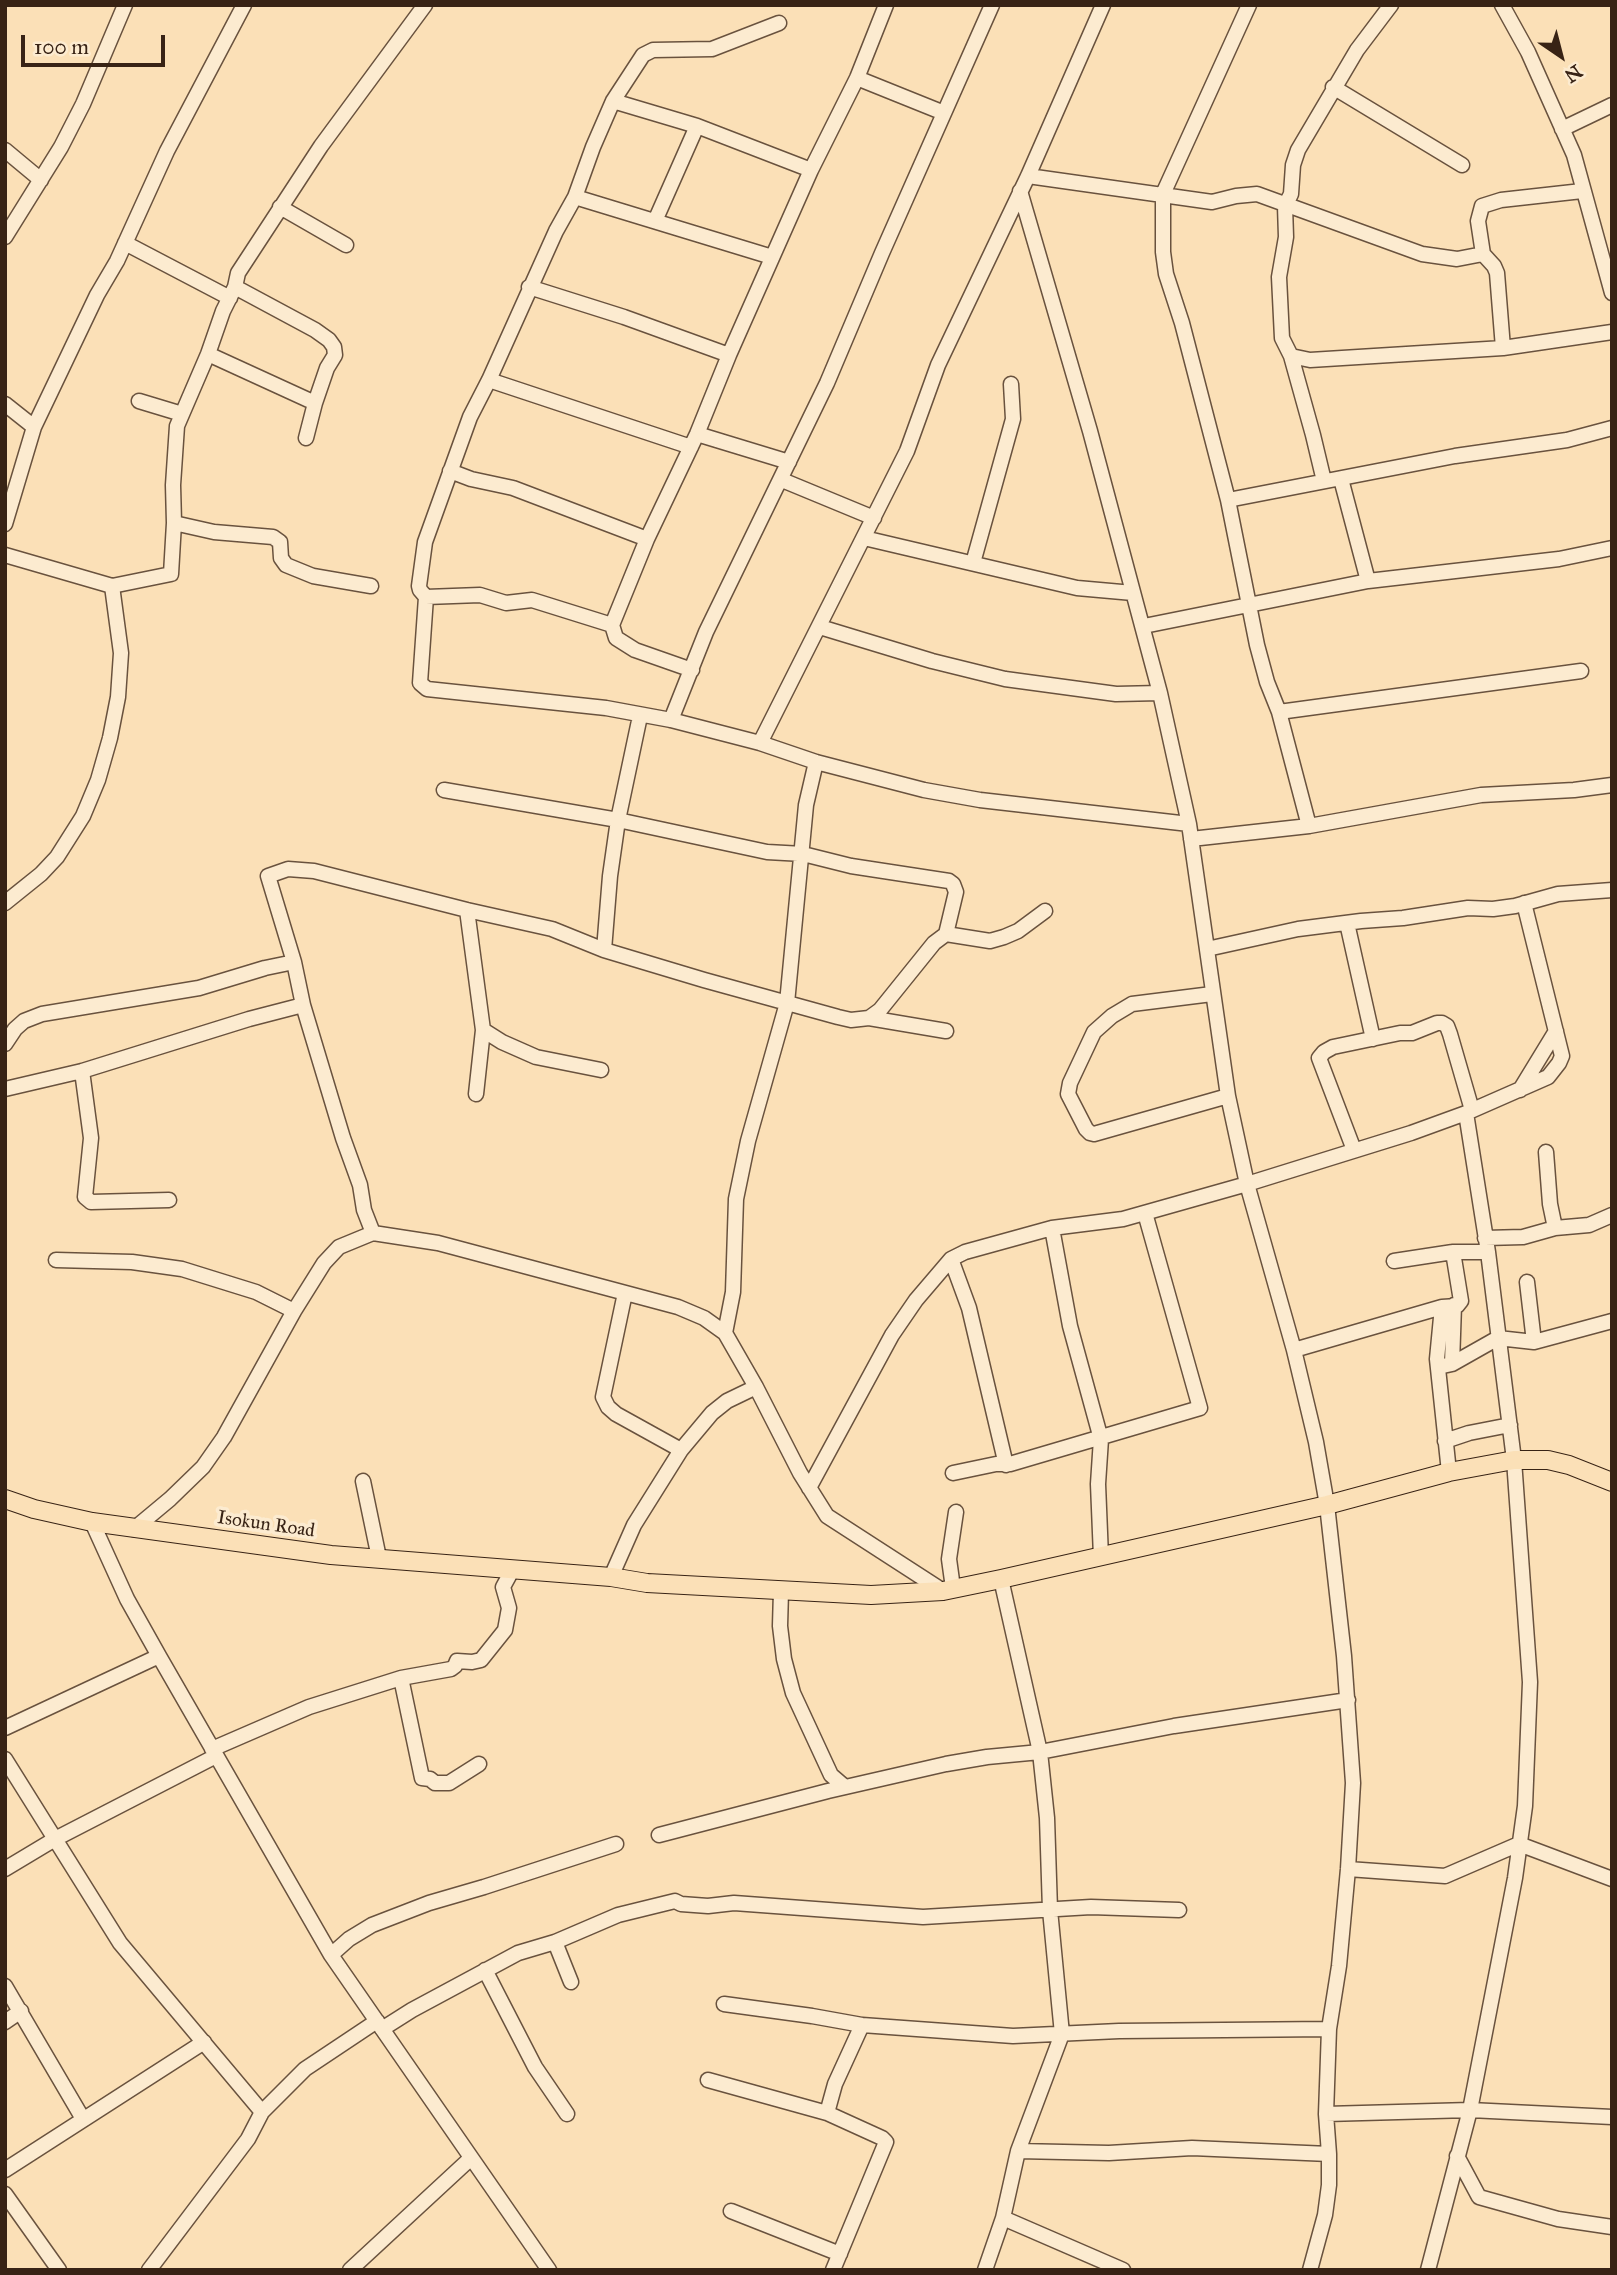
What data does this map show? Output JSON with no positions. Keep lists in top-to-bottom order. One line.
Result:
{"streets":{"main road":["Isokun Road"]},"scale_bar":"100 m","north":"bottom right"}
